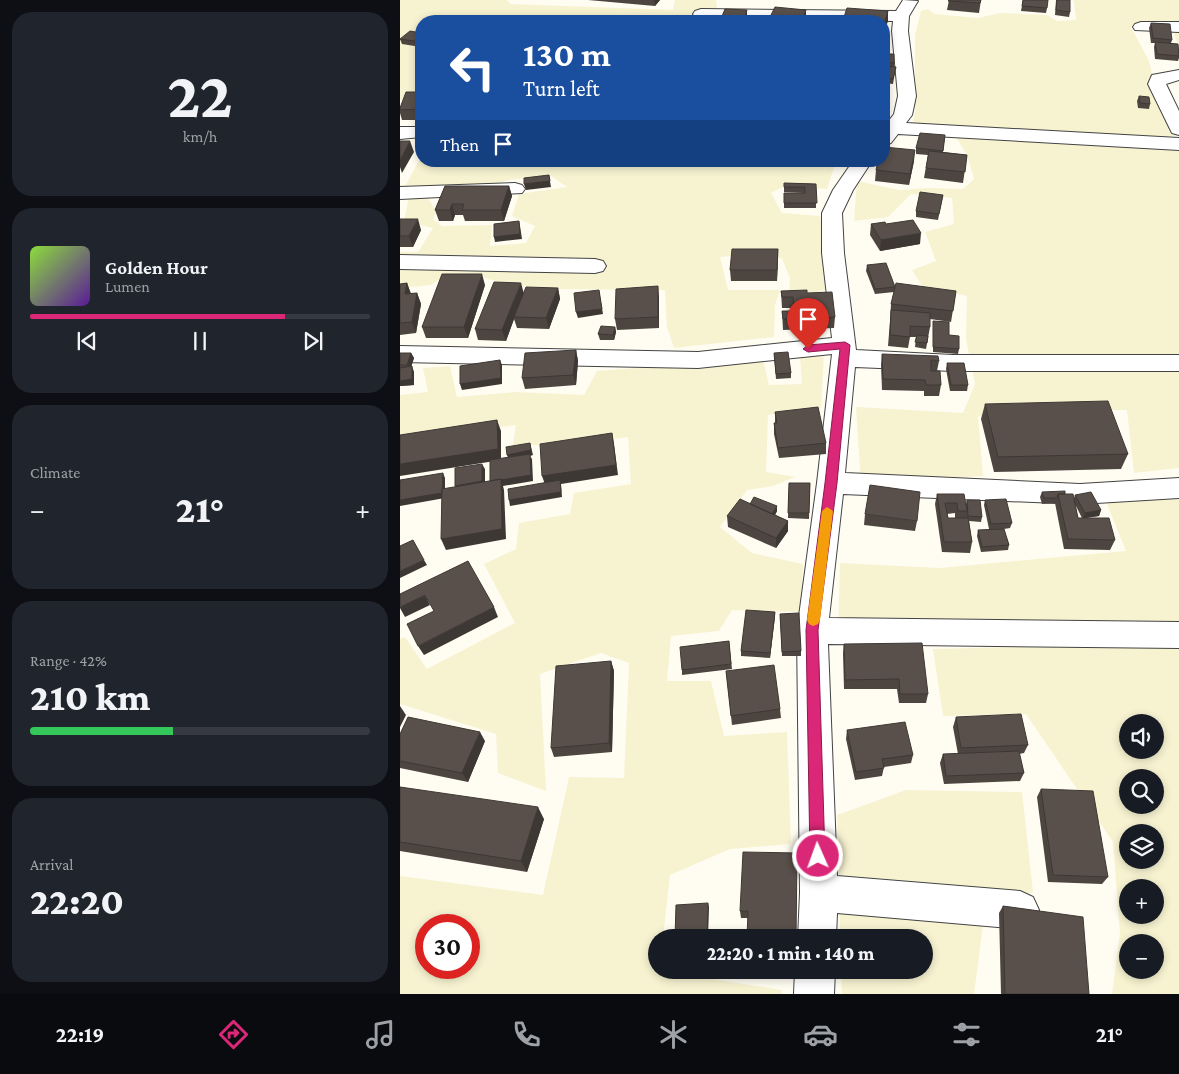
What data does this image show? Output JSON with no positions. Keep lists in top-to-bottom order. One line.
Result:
{"page":{"tile":[["22","km/h"],"Climate",["Range · 42%","210 km"],["Arrival","22:20"]],"turn":["130 m","Turn left"],"then":"Then","song":["Golden Hour","Lumen"],"heat":["−","21°","+"],"map_buttons":["+","−"],"limit":"30","trip":"22:20 · 1 min · 140 m","tabs":["22:19","21°"]}}
